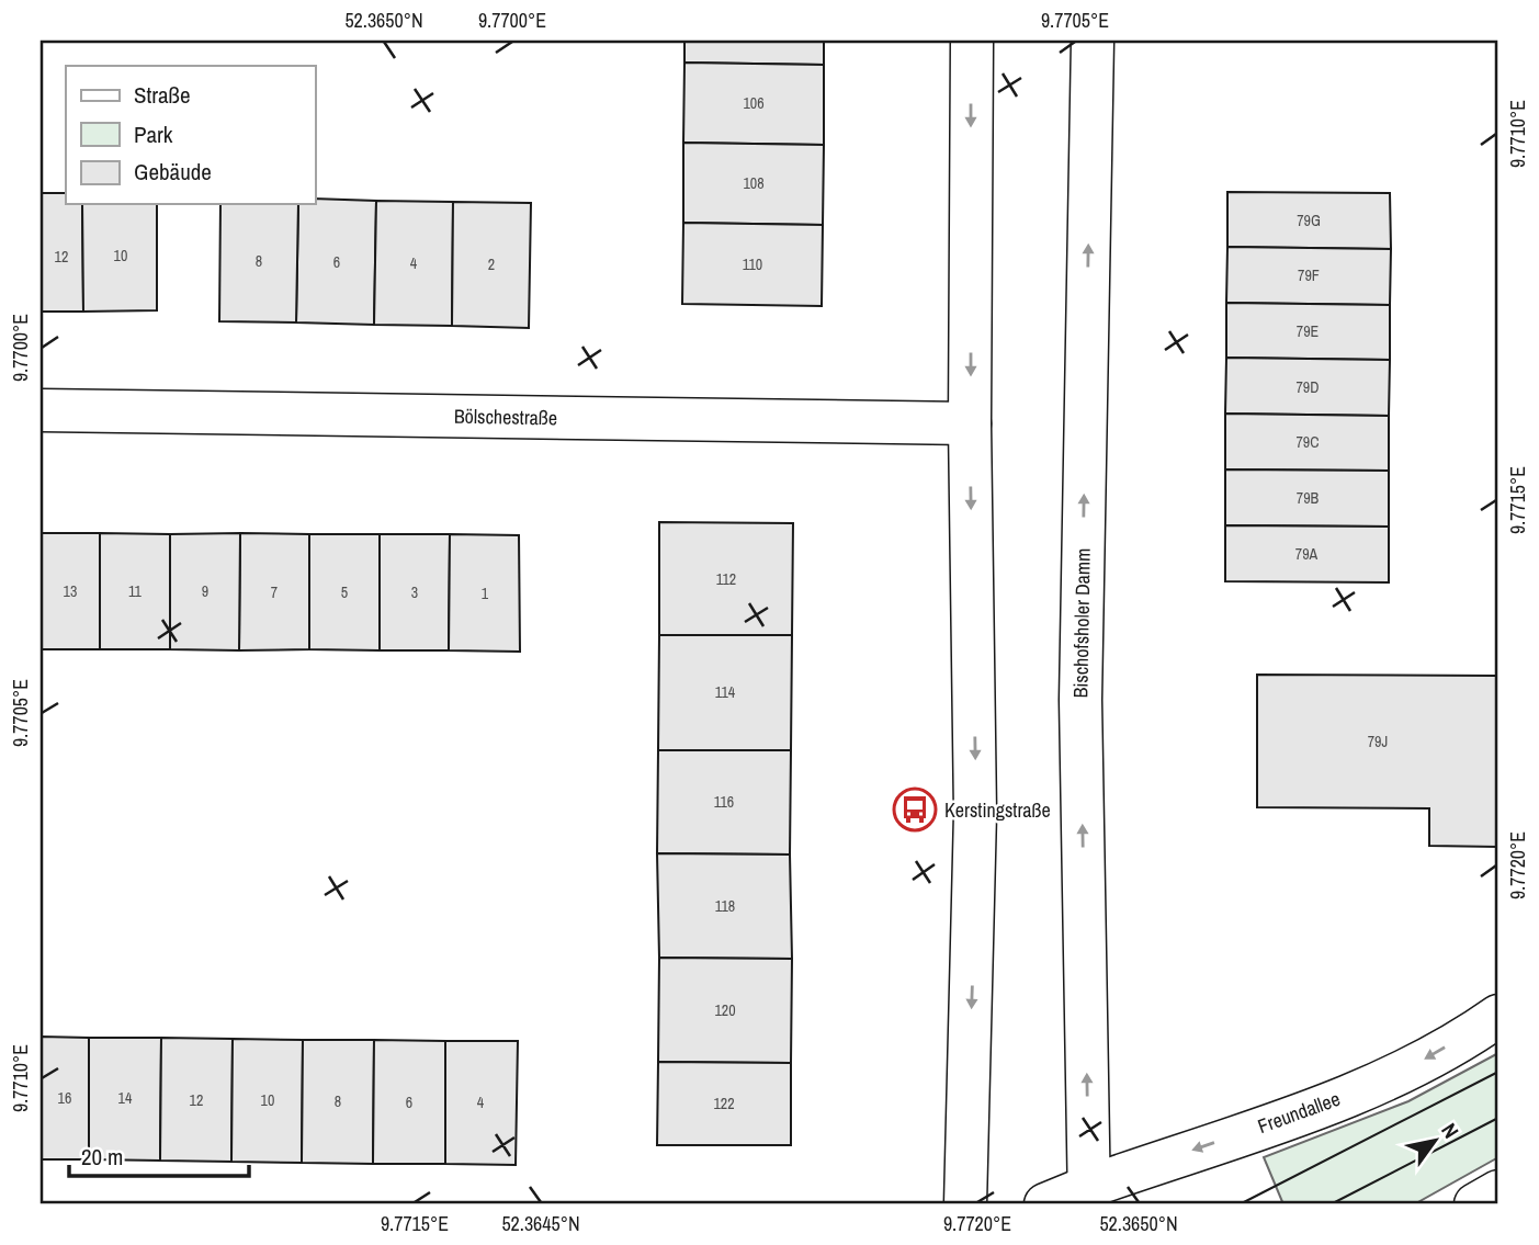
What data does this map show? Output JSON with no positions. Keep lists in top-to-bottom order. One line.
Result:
{"streets":{"main road":["Bölschestraße","Bischofsholer Damm","Freundallee"]},"crossings":[["Bischofsholer Damm","Freundallee"]],"one_way":["Freundallee"],"places":{"bus stop":["Kerstingstraße"]},"house_numbers":["106","108","79G","10","12","8","6","4","2","110","79F","79E","79D","79C","79B","79A","112","13","11","9","7","5","3","1","114","79J","116","118","120","16","14","12","10","8","6","4","122"],"legend":["Straße","Park","Gebäude"],"scale_bar":"20 m","north":"top right","coordinates":["52.3650°N","9.7700°E","9.7705°E","9.7710°E","9.7715°E","9.7720°E","52.3645°N"]}
